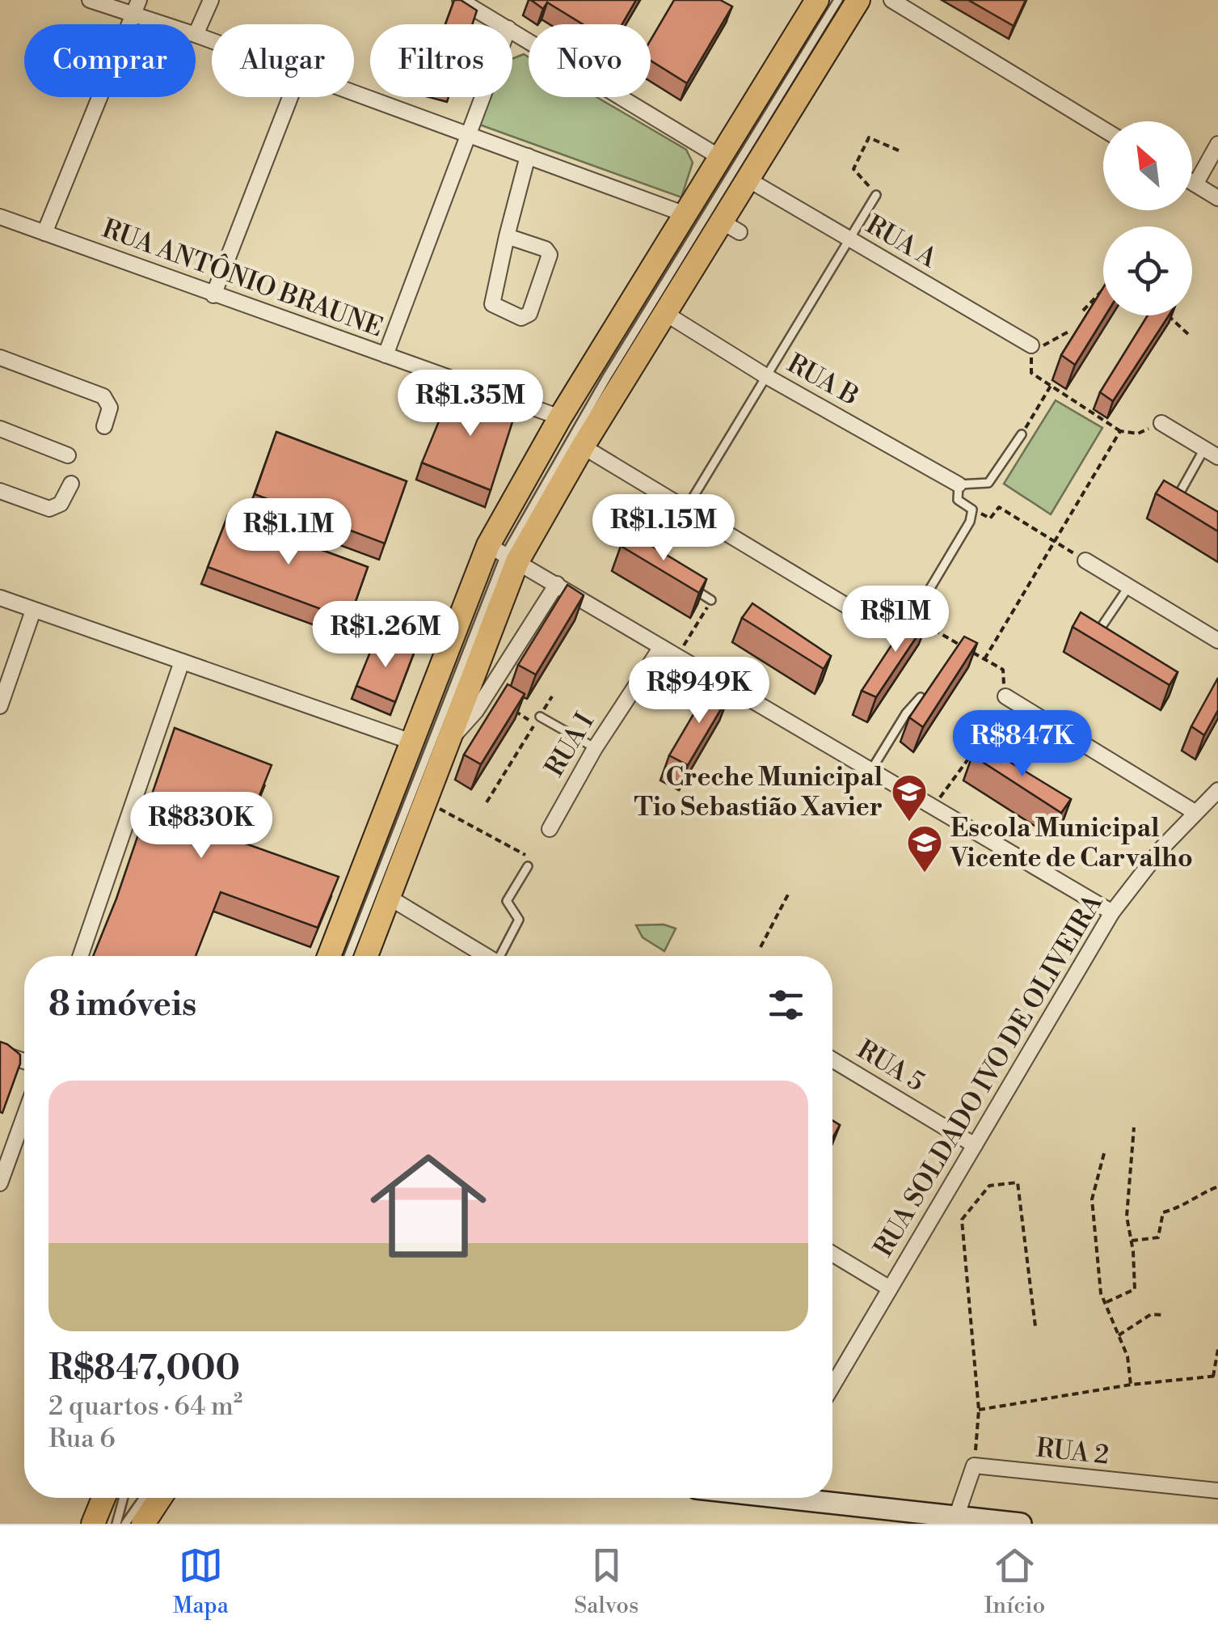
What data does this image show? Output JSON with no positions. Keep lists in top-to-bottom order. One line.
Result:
{"streets":{"street":["RUA A","RUA ANTÔNIO BRAUNE","RUA B","RUA I","RUA 5","RUA SOLDADO IVO DE OLIVEIRA","RUA 2"]},"crossings":[["RUA 5","RUA SOLDADO IVO DE OLIVEIRA"],["RUA SOLDADO IVO DE OLIVEIRA","RUA 2"]],"places":{"school or university":["Creche Municipal Tio Sebastião Xavier","Escola Municipal Vicente de Carvalho"]},"north":"top left","page":{"chip":["Comprar","Alugar","Filtros","Novo"],"price":["R$1.35M","R$1.15M","R$1.1M","R$1M","R$1.26M","R$949K","R$847K","R$830K"],"heading":"8 imóveis","list":[{"name":"R$847,000","note":"2 quartos · 64 m² · Rua 6"}],"tabs":["Mapa","Salvos","Início"]}}
